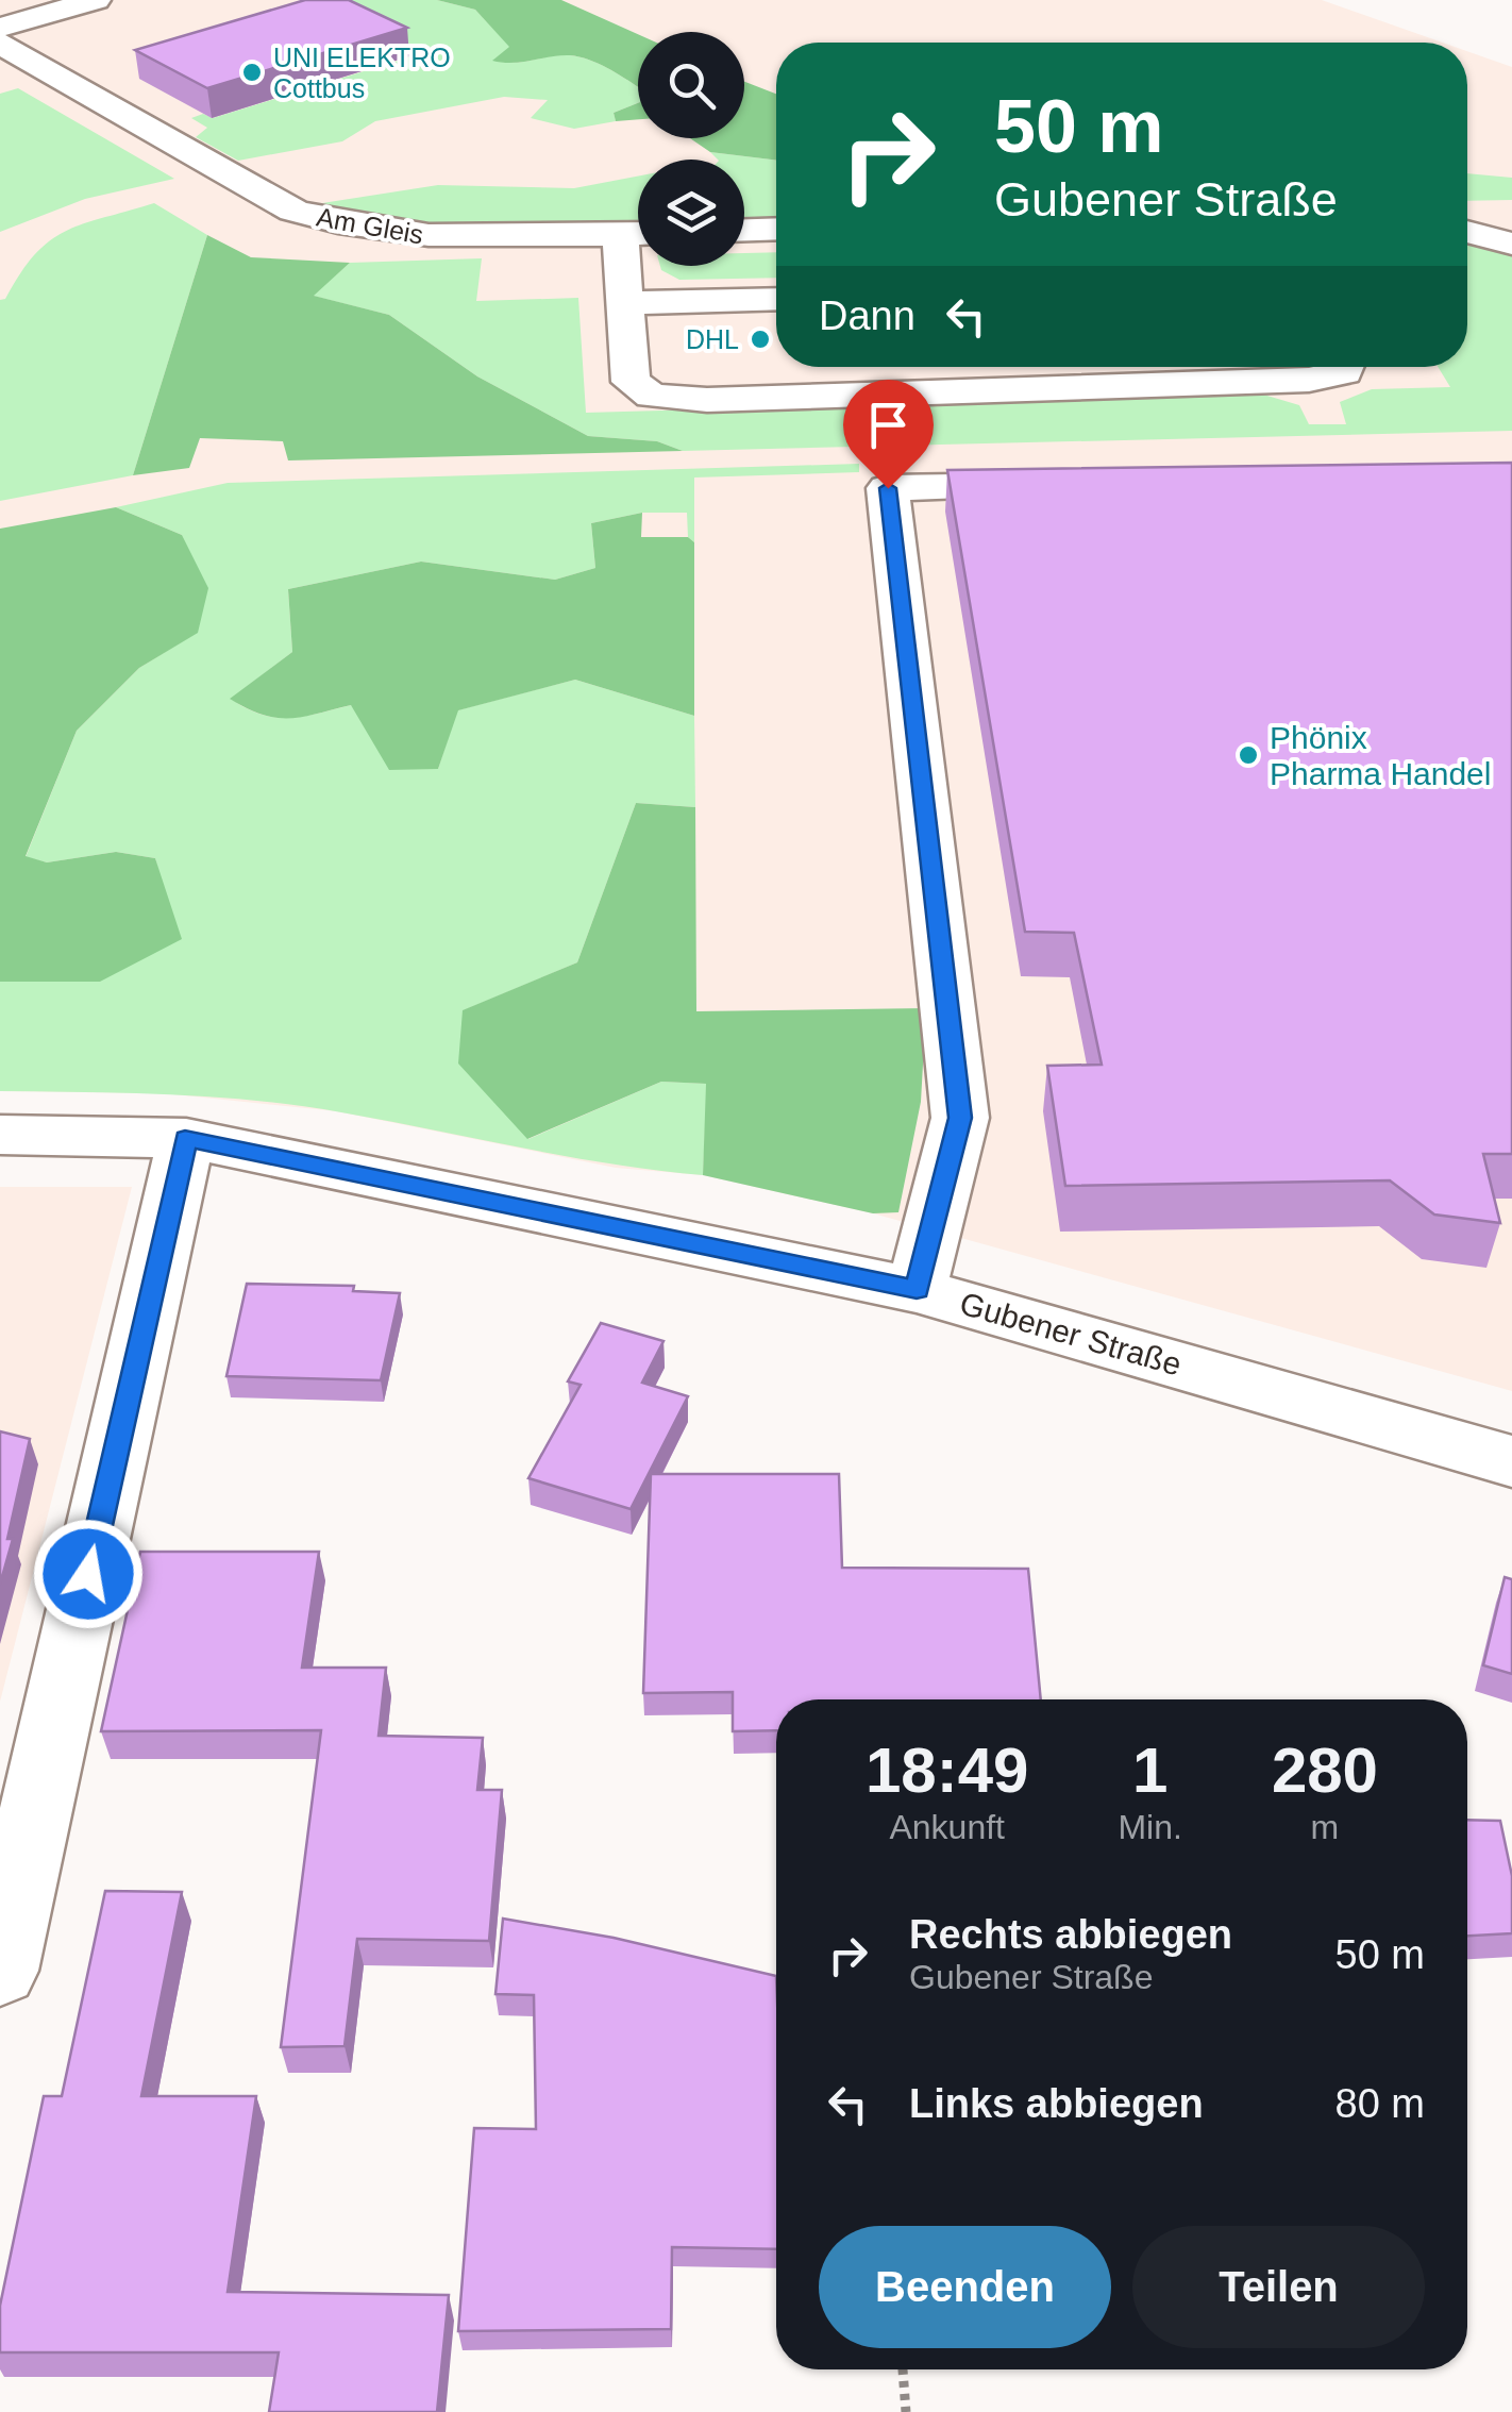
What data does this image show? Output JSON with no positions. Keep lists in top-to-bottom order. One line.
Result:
{"streets":{"street":["Am Gleis","Gubener Straße"]},"places":["UNI ELEKTRO Cottbus","DHL","Phönix Pharma Handel"],"page":{"turn":["50 m","Gubener Straße"],"then":"Dann","eta":["18:49","Ankunft","1","Min.","280","m"],"list":[{"name":"Rechts abbiegen","note":"Gubener Straße","value":"50 m"},{"name":"Links abbiegen","value":"80 m"}],"buttons":["Beenden","Teilen"]}}
